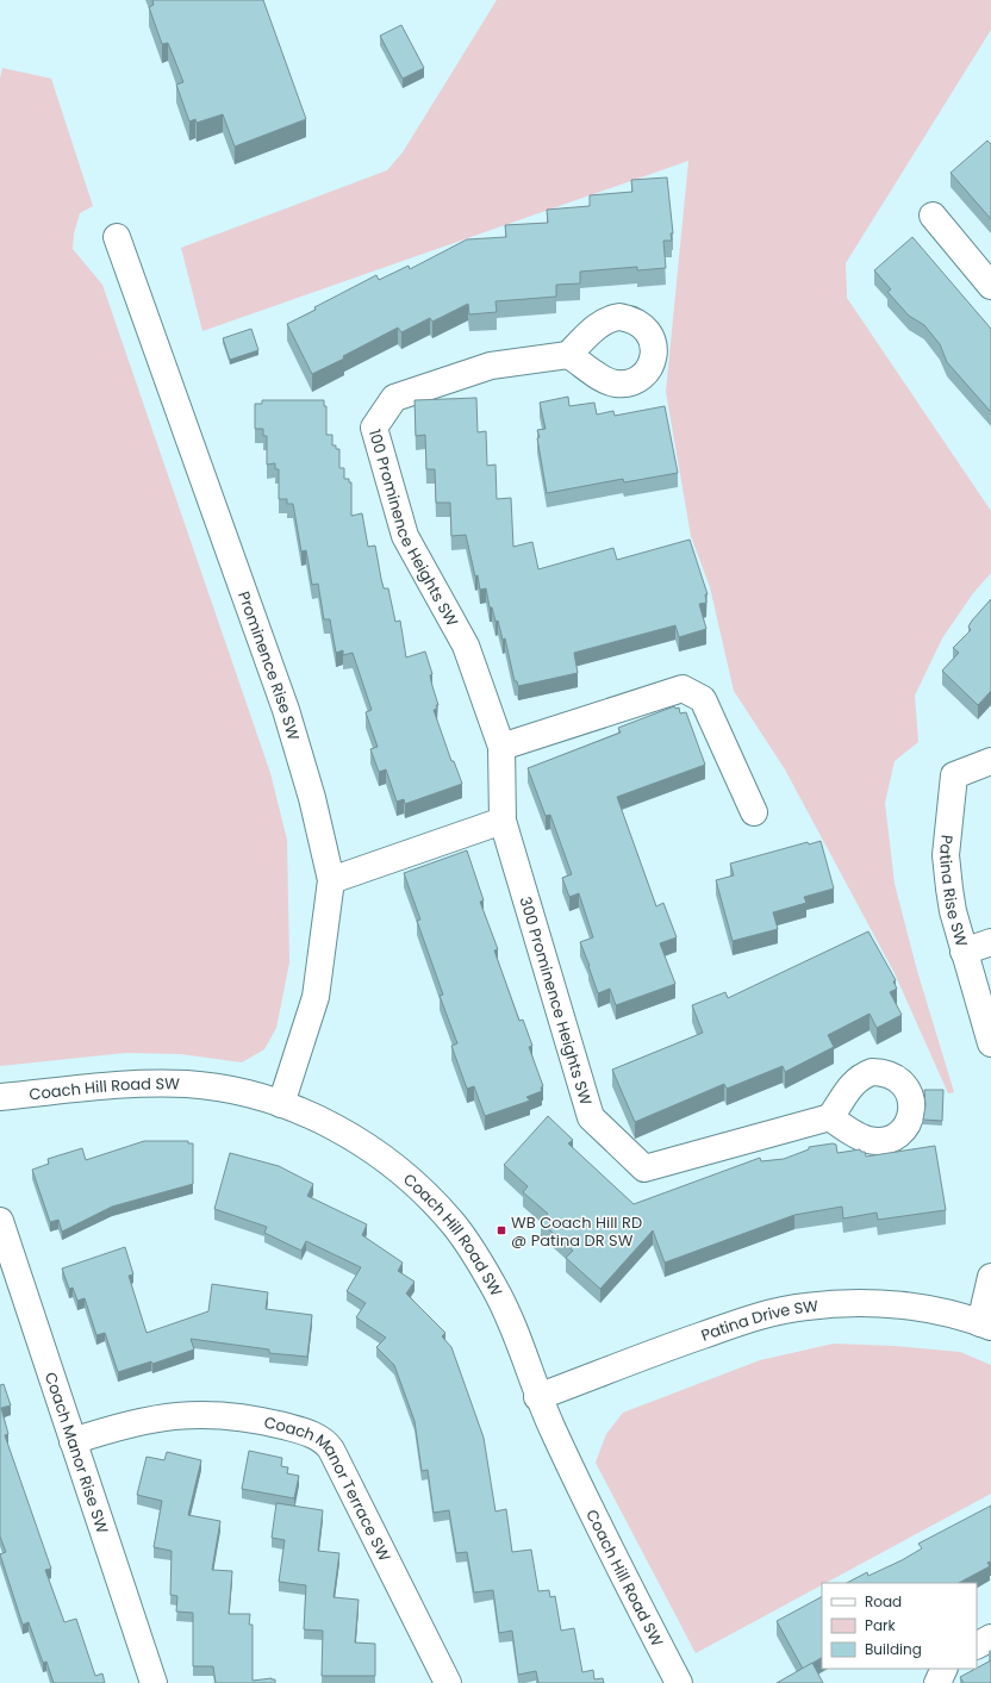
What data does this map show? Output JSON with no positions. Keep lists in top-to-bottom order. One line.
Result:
{"streets":{"street":["100 Prominence Heights SW","Prominence Rise SW","Patina Rise SW","300 Prominence Heights SW","Coach Hill Road SW","Patina Drive SW","Coach Manor Rise SW","Coach Manor Terrace SW"]},"crossings":[["Prominence Rise SW","Coach Hill Road SW"],["Coach Hill Road SW","Patina Drive SW"],["Coach Manor Rise SW","Coach Manor Terrace SW"]],"places":{"transit":["WB Coach Hill RD @ Patina DR SW"]},"legend":["Road","Park","Building"]}
